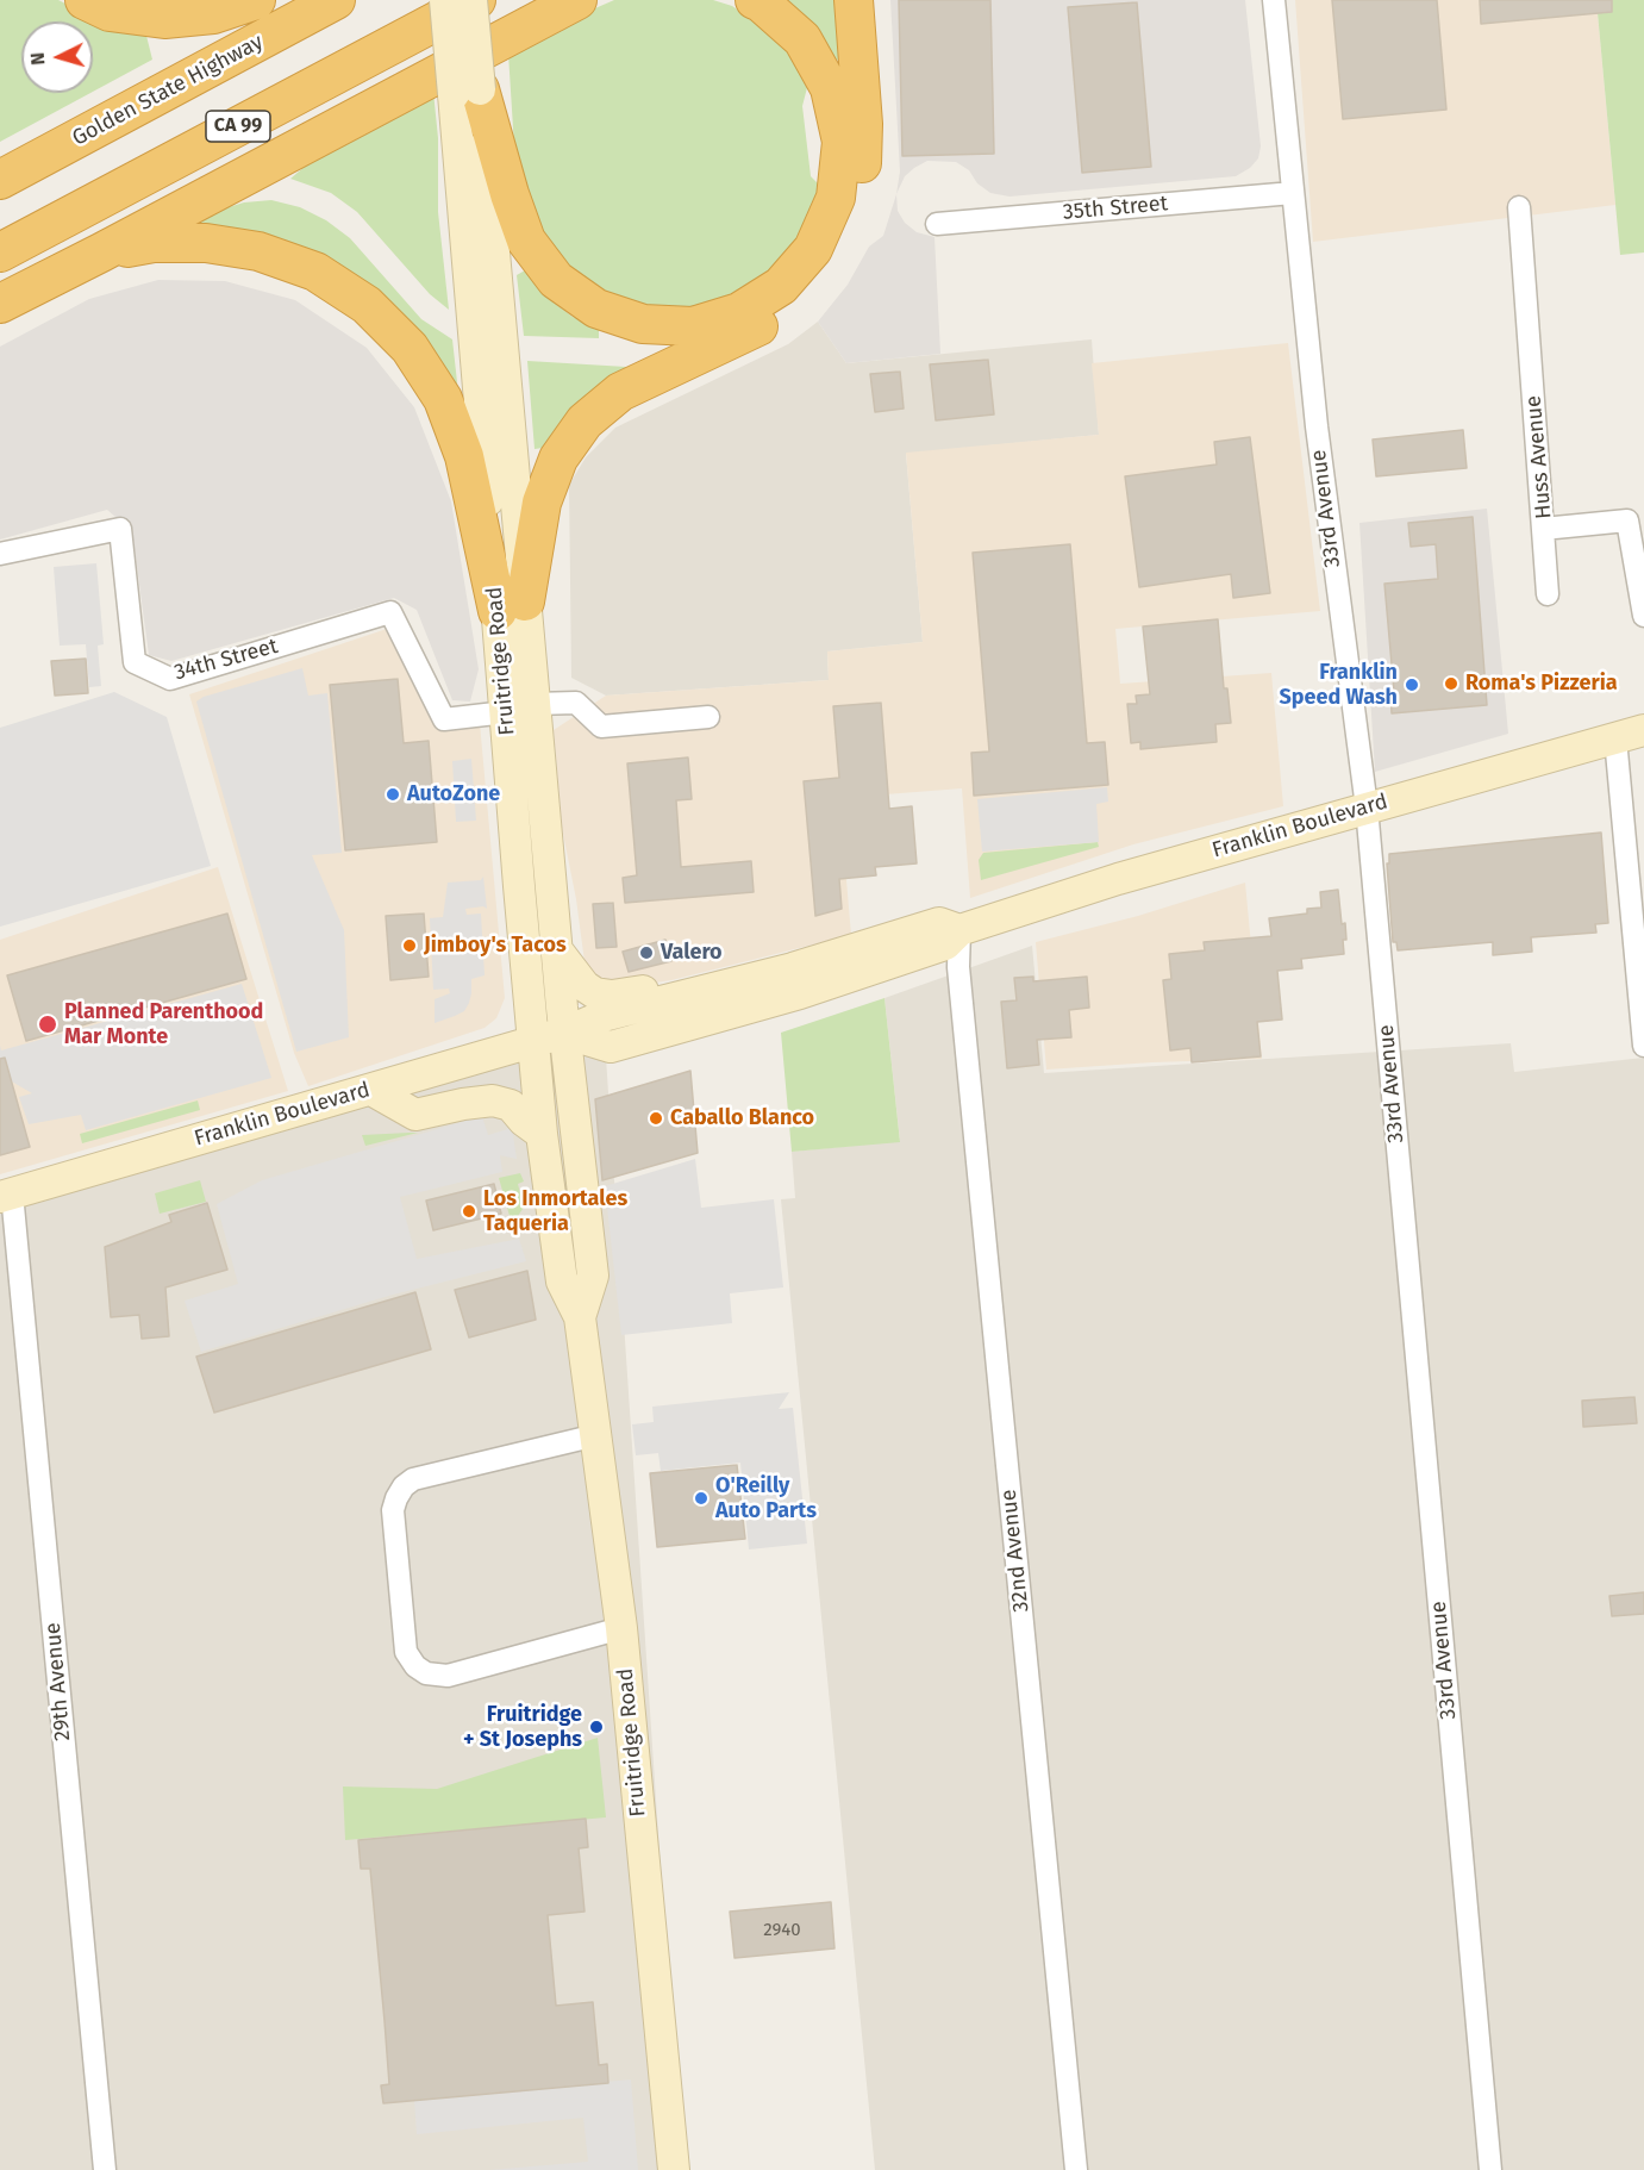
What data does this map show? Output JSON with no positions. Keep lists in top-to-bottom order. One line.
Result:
{"streets":{"highway":["Golden State Highway","CA 99"],"main road":["Fruitridge Road","Franklin Boulevard"],"street":["35th Street","Huss Avenue","33rd Avenue","34th Street","32nd Avenue","29th Avenue"]},"crossings":[["CA 99","Fruitridge Road"],["35th Street","33rd Avenue"],["33rd Avenue","Franklin Boulevard"],["34th Street","Fruitridge Road"],["Fruitridge Road","Franklin Boulevard"],["Franklin Boulevard","32nd Avenue"],["Franklin Boulevard","29th Avenue"]],"places":["Roma's Pizzeria","Franklin Speed Wash","AutoZone","Jimboy's Tacos","Valero","Planned Parenthood Mar Monte","Caballo Blanco","Los Inmortales Taqueria","O'Reilly Auto Parts","Fruitridge + St Josephs"],"house_numbers":["2940"],"north":"left"}
